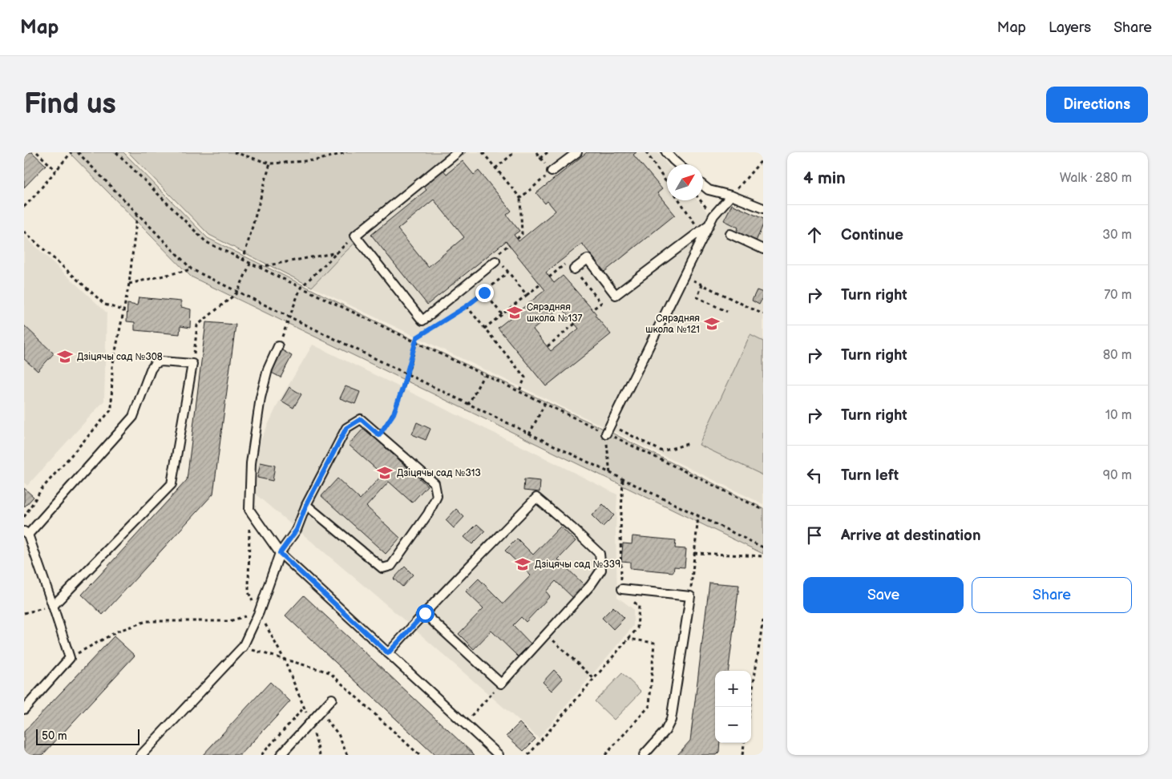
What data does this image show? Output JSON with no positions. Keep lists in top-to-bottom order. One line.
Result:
{"places":{"school or university":["Сярэдняя школа №137","Сярэдняя школа №121","Дзіцячы сад №308","Дзіцячы сад №313","Дзіцячы сад №339"]},"scale_bar":"50 m","north":"top right","page":{"header":"Map","nav":["Map","Layers","Share"],"buttons":["Directions",["Save","Share"]],"title":"Find us","heading":["4 min","Walk · 280 m"],"list":[["Continue","30 m"],["Turn right","70 m"],["Turn right","80 m"],["Turn right","10 m"],["Turn left","90 m"],"Arrive at destination"],"map_buttons":["+","−"],"scale":"50 m"}}
